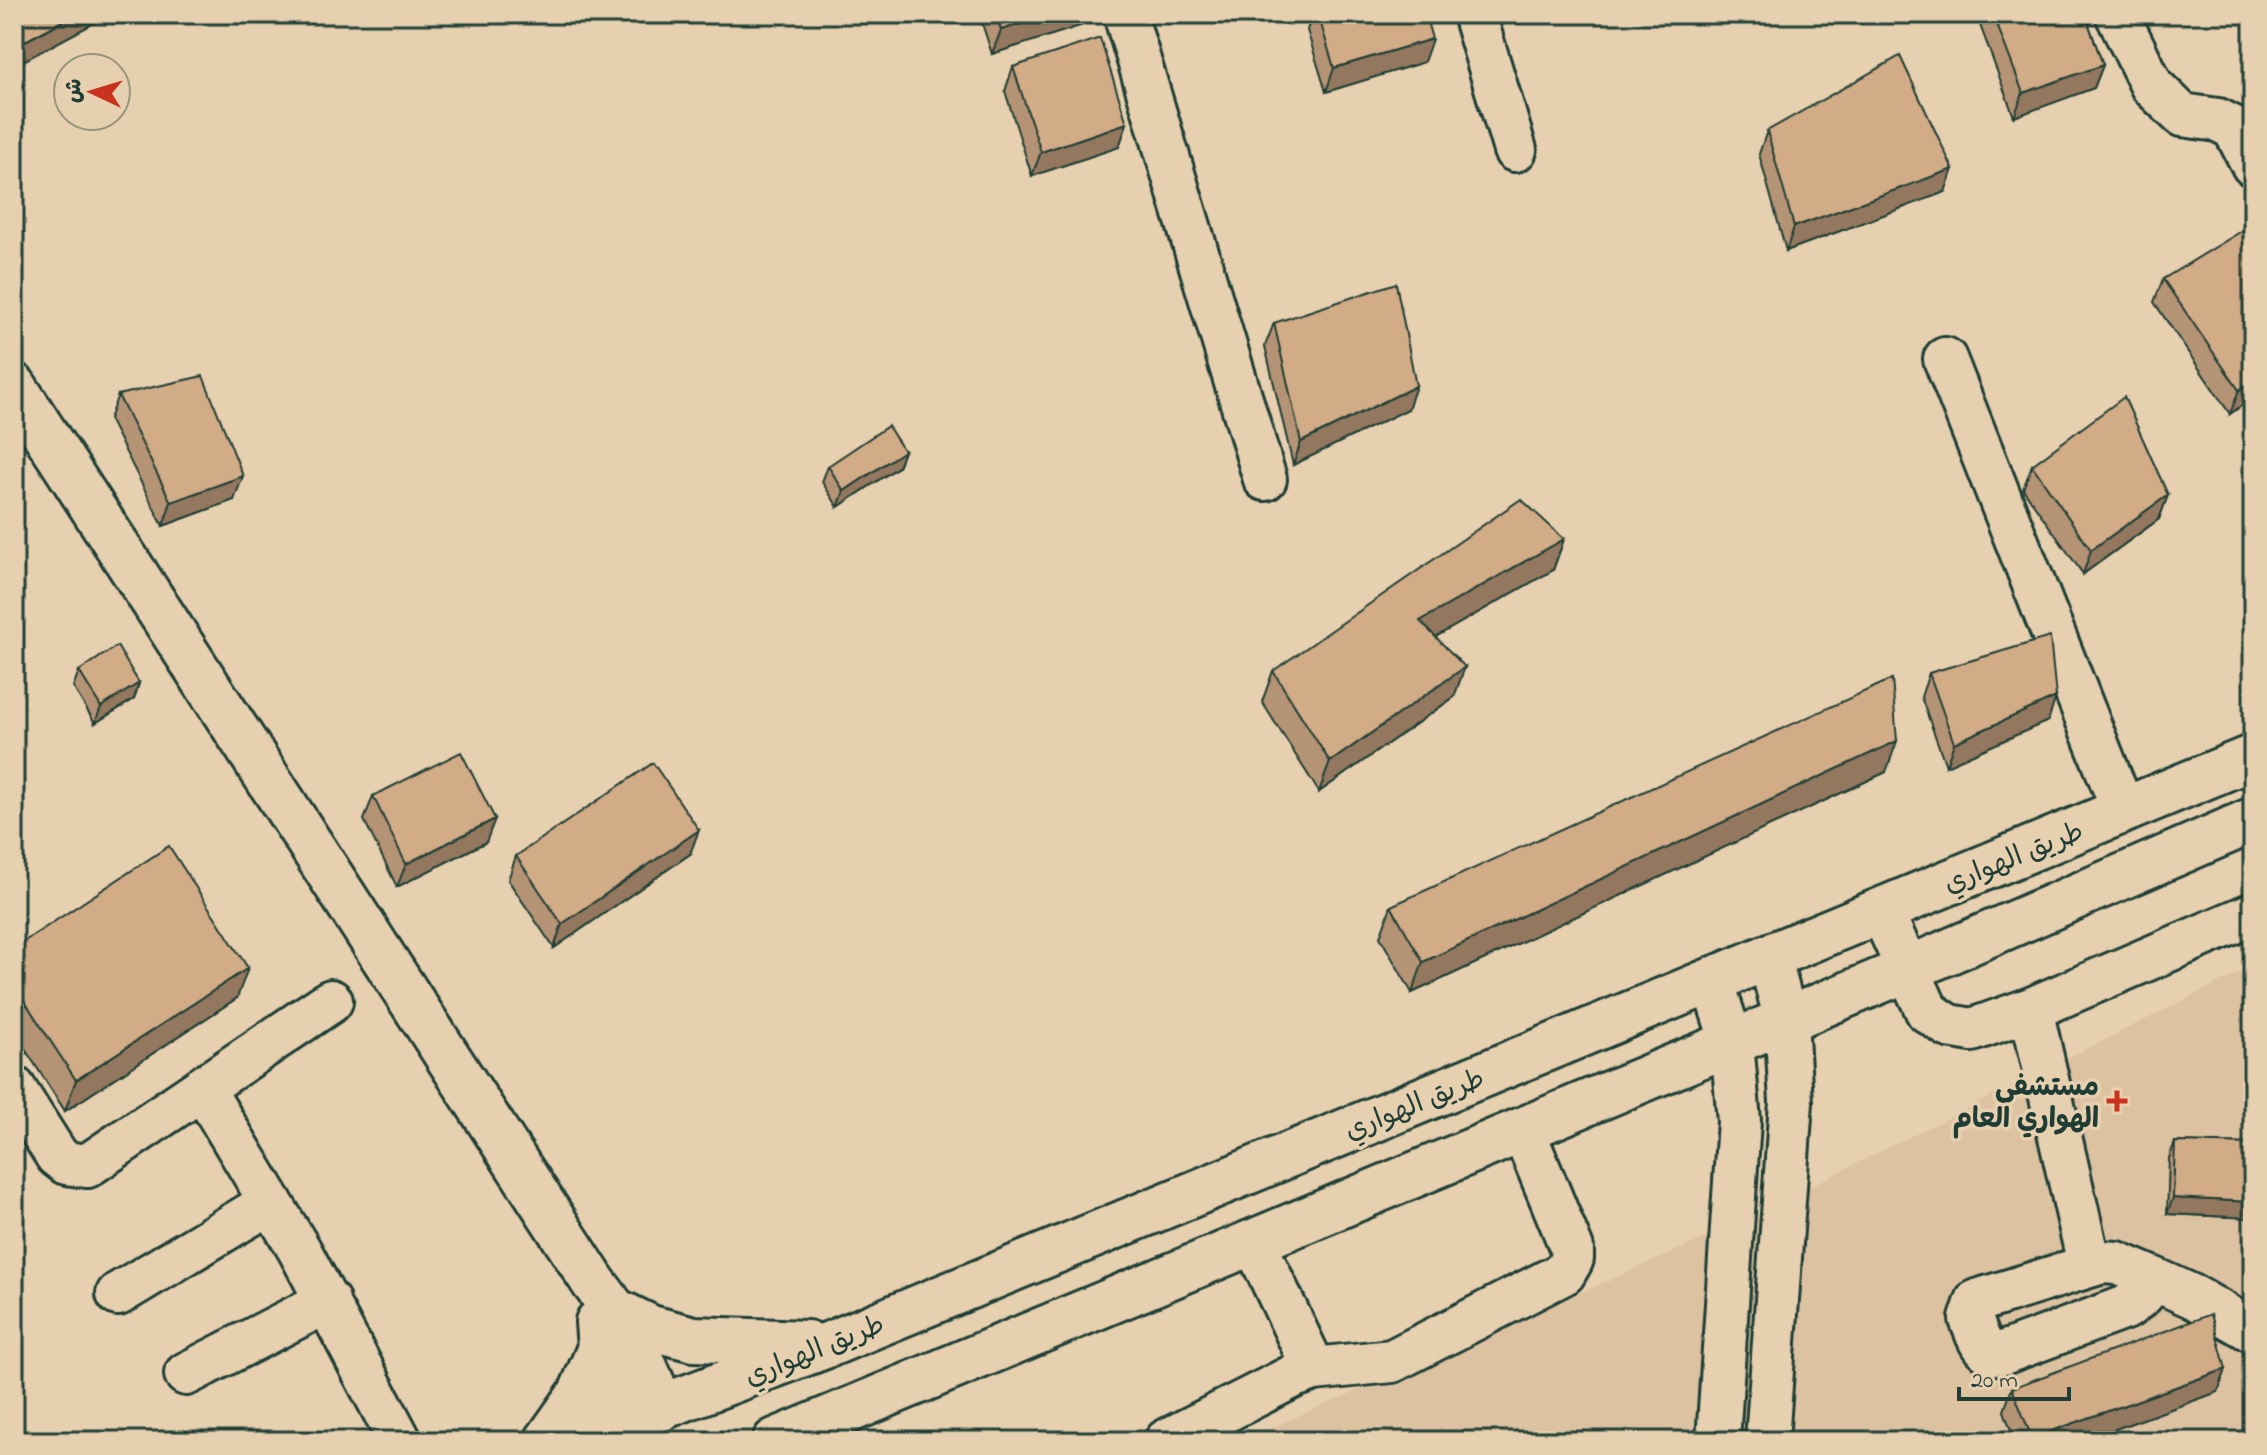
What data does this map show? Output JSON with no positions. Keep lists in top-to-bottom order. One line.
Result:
{"streets":{"main road":["طريق الهواري"]},"places":{"health":["مستشفي الهواري العام"]},"scale_bar":"20 m","north":"left"}
